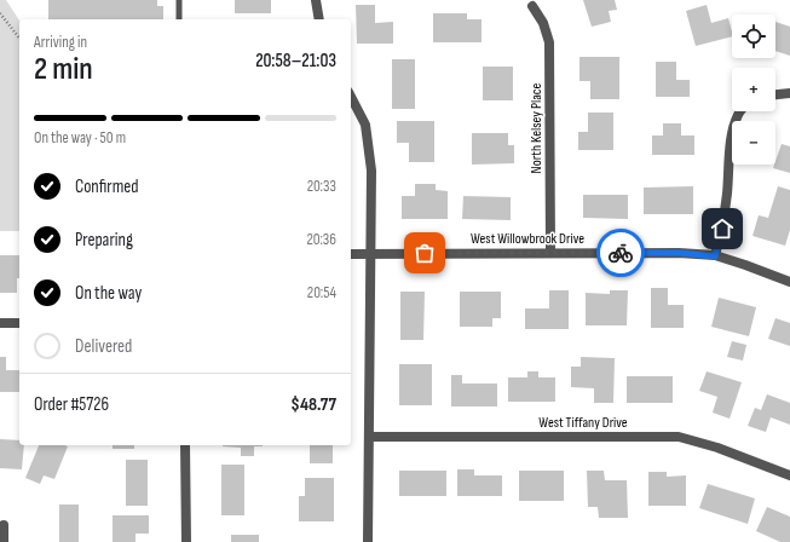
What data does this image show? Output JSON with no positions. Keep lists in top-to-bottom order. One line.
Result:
{"streets":{"street":["North Kelsey Place","West Willowbrook Drive","West Tiffany Drive"]},"crossings":[["North Kelsey Place","West Willowbrook Drive"]],"page":{"map_buttons":["+","−"],"heading":["2 min","Arriving in","20:58–21:03"],"panel":["Order #5726","$48.77"],"bar":"On the way · 50 m","list":[["Confirmed","20:33"],["Preparing","20:36"],["On the way","20:54"],"Delivered"]}}
